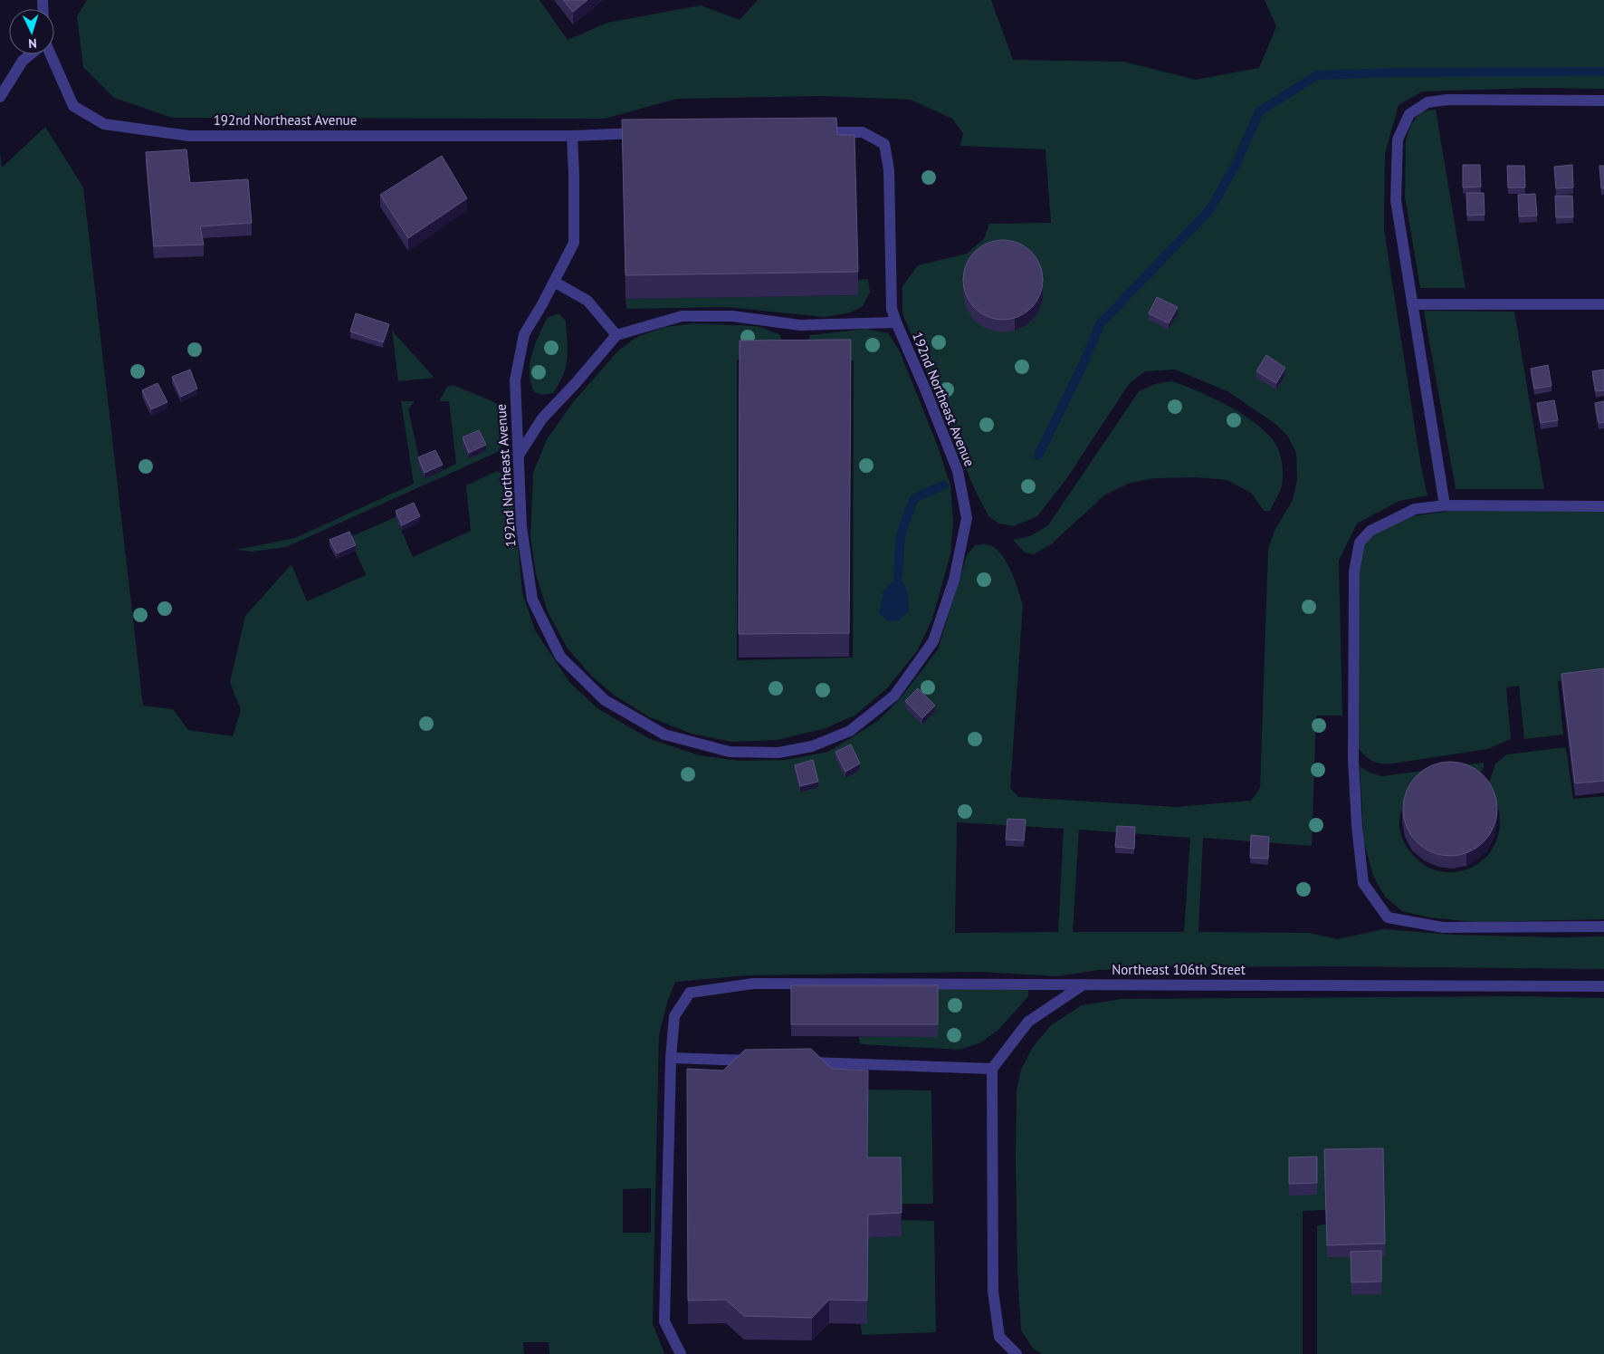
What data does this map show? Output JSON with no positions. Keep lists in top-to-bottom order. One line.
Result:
{"streets":{"street":["192nd Northeast Avenue","Northeast 106th Street"]},"north":"bottom"}
